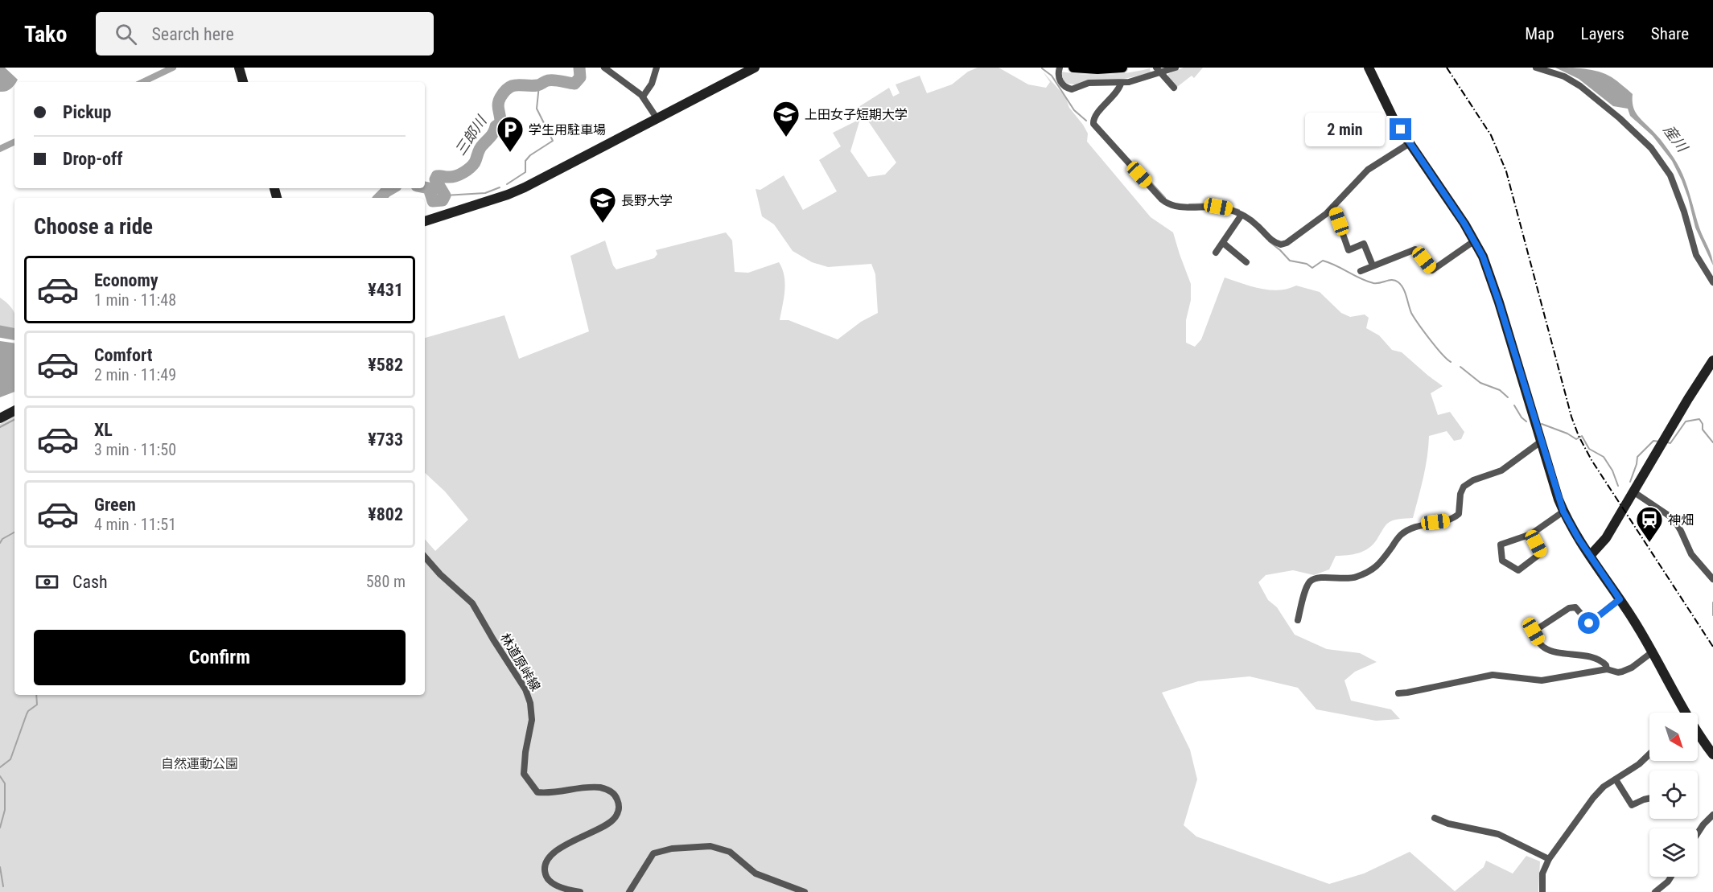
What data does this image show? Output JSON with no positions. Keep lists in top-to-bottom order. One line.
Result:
{"streets":{"street":["林道原峠線"]},"water":["三郎川","産川"],"parks":["自然運動公園"],"places":{"school or university":["上田女子短期大学","長野大学"],"parking":["学生用駐車場"],"station":["神畑"]},"north":"bottom right","page":{"header":"Tako","search":"Search here","nav":["Map","Layers","Share"],"banner":["Pickup","Drop-off"],"bubble":"2 min","heading":"Choose a ride","list":[{"name":"Economy","note":"1 min · 11:48","value":"¥431"},{"name":"Comfort","note":"2 min · 11:49","value":"¥582"},{"name":"XL","note":"3 min · 11:50","value":"¥733"},{"name":"Green","note":"4 min · 11:51","value":"¥802"}],"pay":["Cash","580 m"],"buttons":"Confirm"}}
